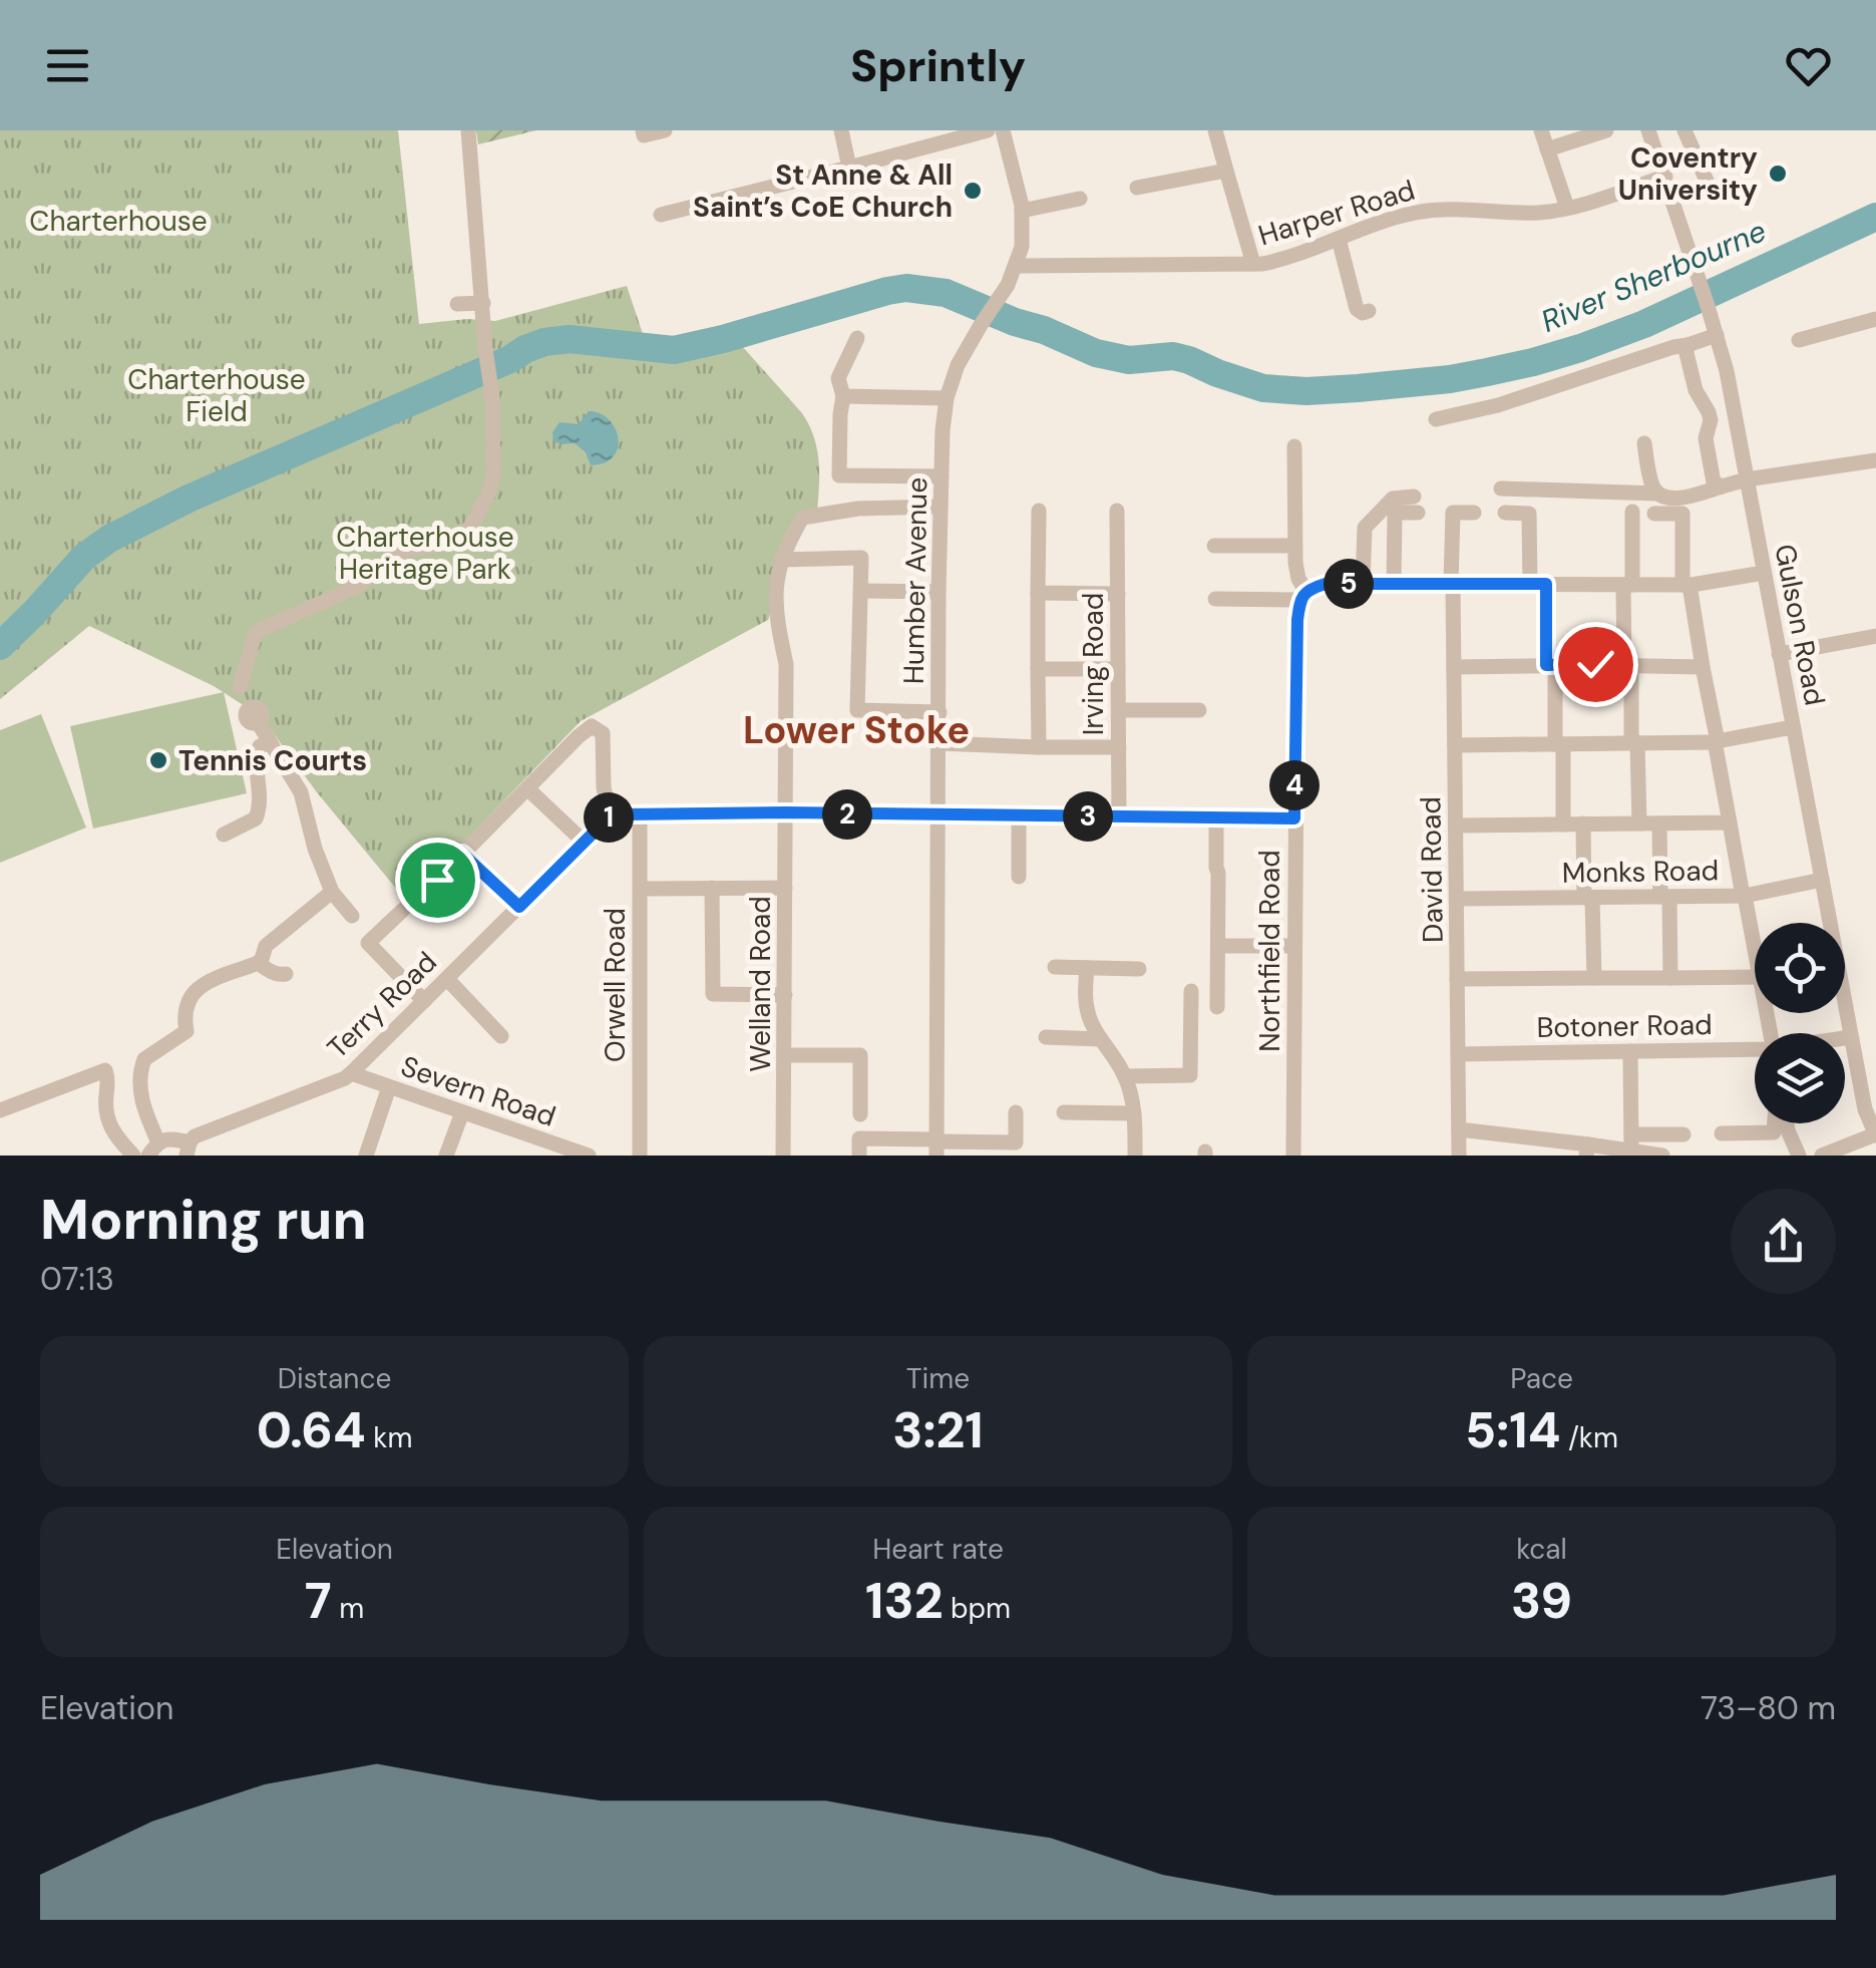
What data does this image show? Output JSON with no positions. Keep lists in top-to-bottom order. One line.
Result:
{"streets":{"street":["Harper Road","Humber Avenue","Gulson Road","Irving Road","David Road","Monks Road","Northfield Road","Welland Road","Orwell Road","Terry Road","Botoner Road","Severn Road"]},"crossings":[["Harper Road","Humber Avenue"],["Harper Road","Gulson Road"],["Gulson Road","Monks Road"],["Gulson Road","Botoner Road"],["David Road","Monks Road"],["David Road","Botoner Road"],["Terry Road","Severn Road"]],"districts":["Lower Stoke"],"water":["River Sherbourne"],"parks":["Charterhouse","Charterhouse Field","Charterhouse Heritage Park"],"places":["Coventry University","St Anne & All Saint’s CoE Church","Tennis Courts"],"page":{"header":"Sprintly","pins":["5","4","2","3","1"],"heading":["Morning run","07:13"],"stats":[["Distance","0.64 km"],["Time","3:21"],["Pace","5:14 /km"],["Elevation","7 m"],["Heart rate","132 bpm"],["kcal","39"]],"chart":["Elevation","73–80 m"]}}
